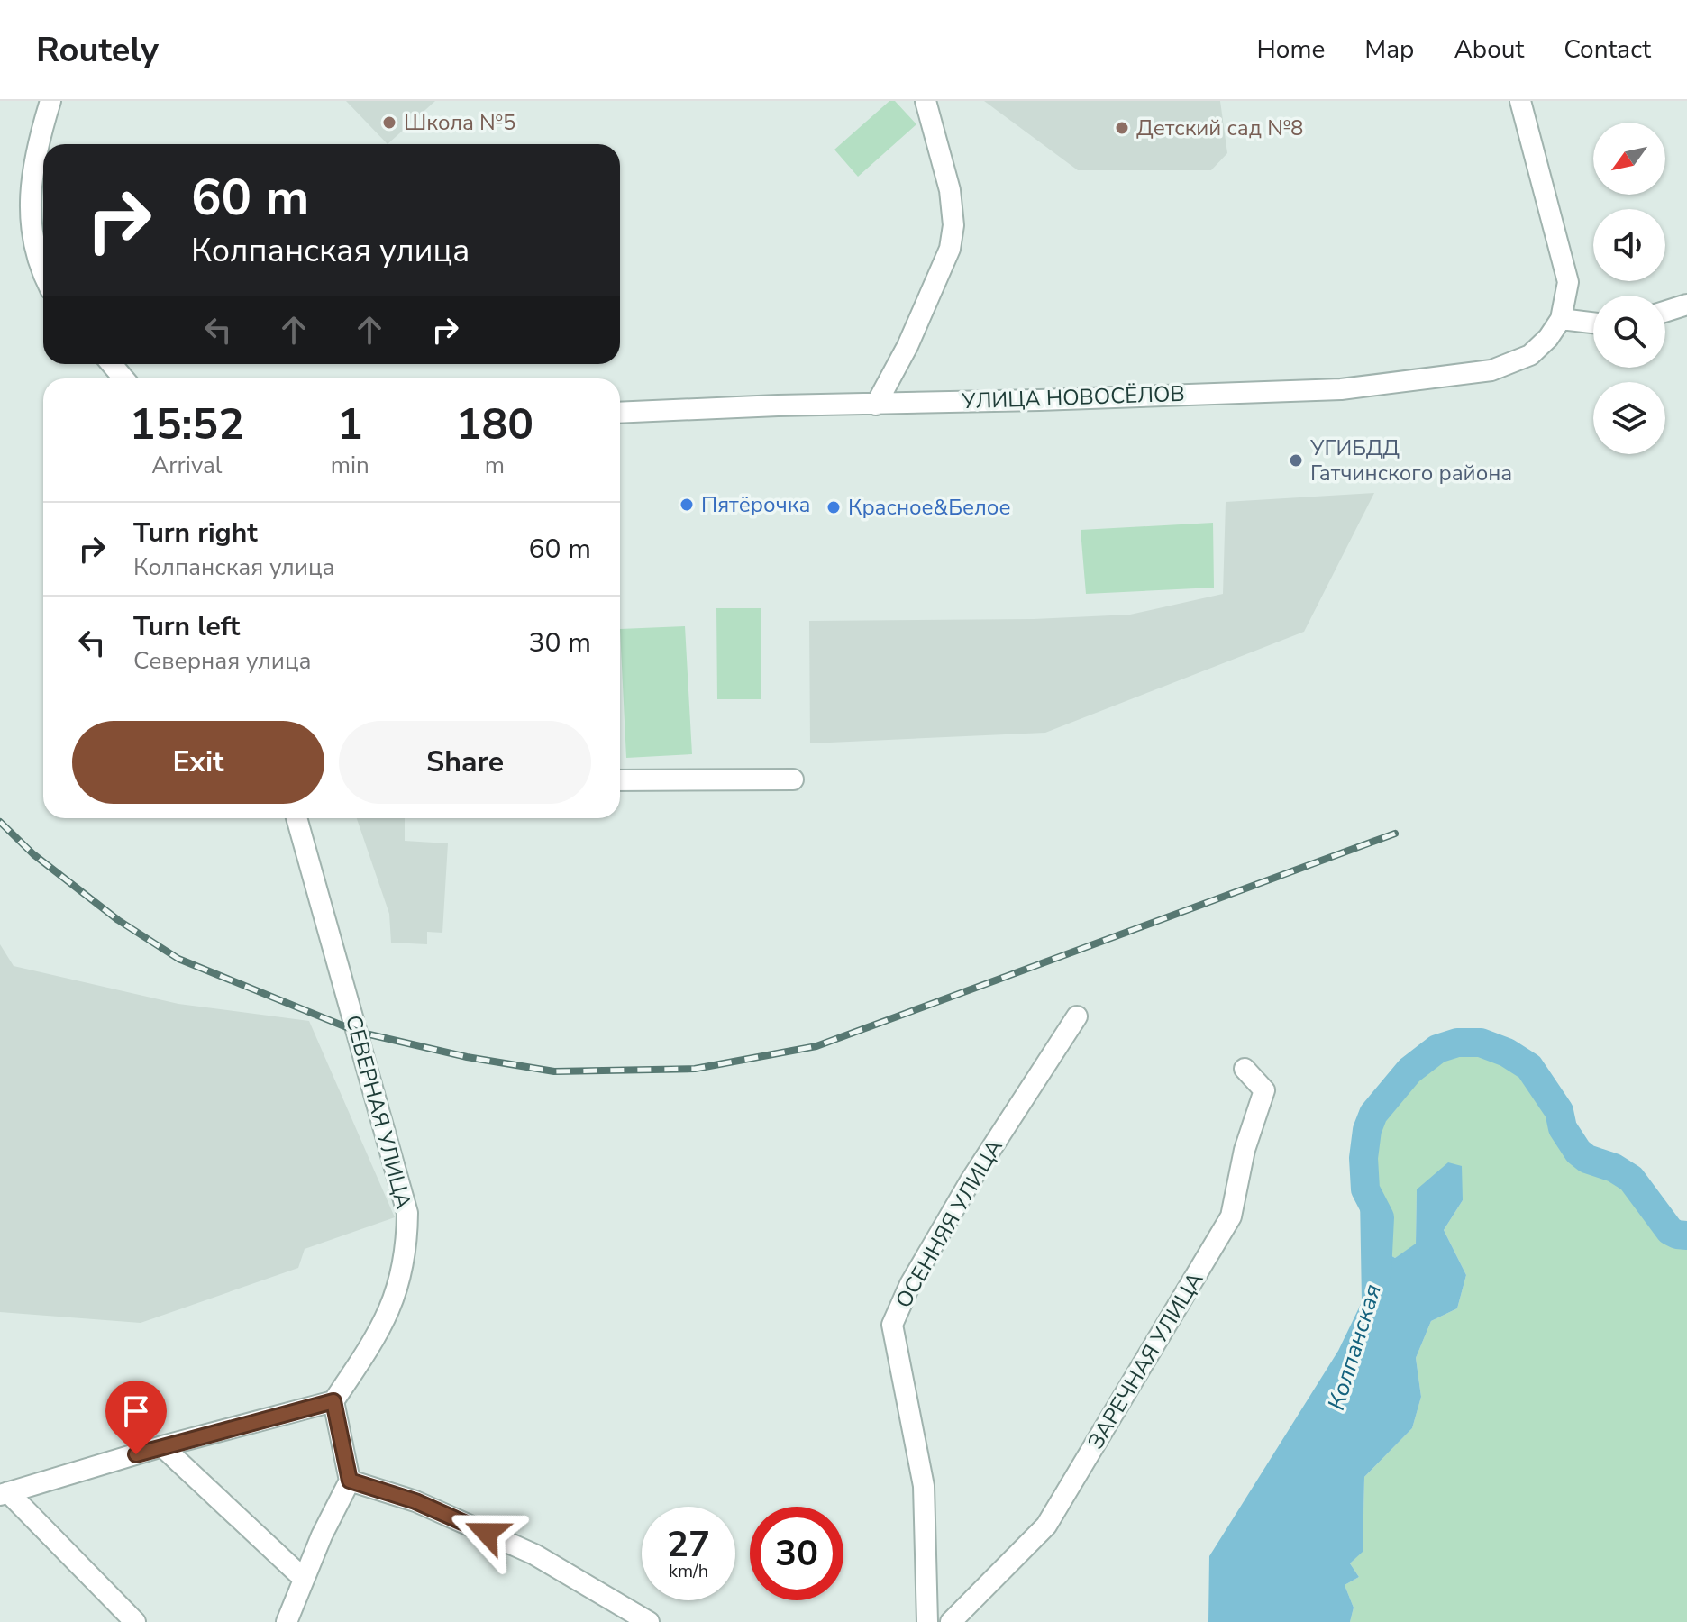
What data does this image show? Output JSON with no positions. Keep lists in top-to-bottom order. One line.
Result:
{"streets":{"street":["УЛИЦА НОВОСЁЛОВ","СЕВЕРНАЯ УЛИЦА","ОСЕННЯЯ УЛИЦА","ЗАРЕЧНАЯ УЛИЦА"]},"water":["Колпанская"],"places":["Школа №5","Детский сад №8","УГИБДД Гатчинского района","Пятёрочка","Красное&Белое"],"north":"bottom left","page":{"header":"Routely","nav":["Home","Map","About","Contact"],"turn":["60 m","Колпанская улица"],"eta":["15:52","Arrival","1","min","180","m"],"list":[{"name":"Turn right","note":"Колпанская улица","value":"60 m"},{"name":"Turn left","note":"Северная улица","value":"30 m"}],"buttons":["Exit","Share"],"speed":"27 km/h","limit":"30"}}
